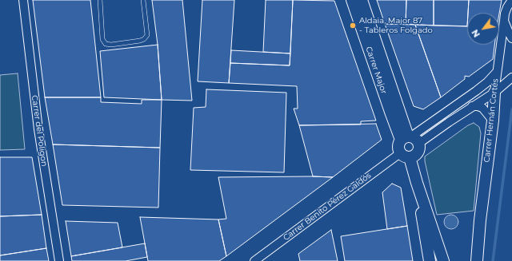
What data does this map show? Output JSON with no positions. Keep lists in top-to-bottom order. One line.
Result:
{"streets":{"street":["Carrer Major","Carrer Hernán Cortés","Carrer del Poligon","Carrer Benito Pérez Galdós"]},"crossings":[["Carrer Major","Carrer Benito Pérez Galdós"]],"places":["Aldaia, Major 87 - Tableros Folgado"],"north":"bottom left"}
